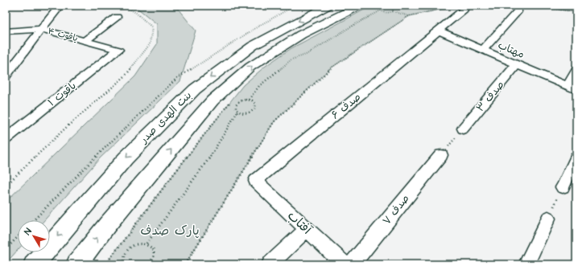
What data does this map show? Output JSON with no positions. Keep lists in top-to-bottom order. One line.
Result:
{"streets":{"street":["یاقوت ۴","مهتاب","یاقوت ۱","صدف ۳","صدف ۶","بنت الهدی صدر","صدف ۷","آفتاب"]},"crossings":[["یاقوت ۴","یاقوت ۱"],["مهتاب","صدف ۳"],["مهتاب","صدف ۶"],["صدف ۶","آفتاب"]],"parks":["پارک صدف"],"north":"top left"}
